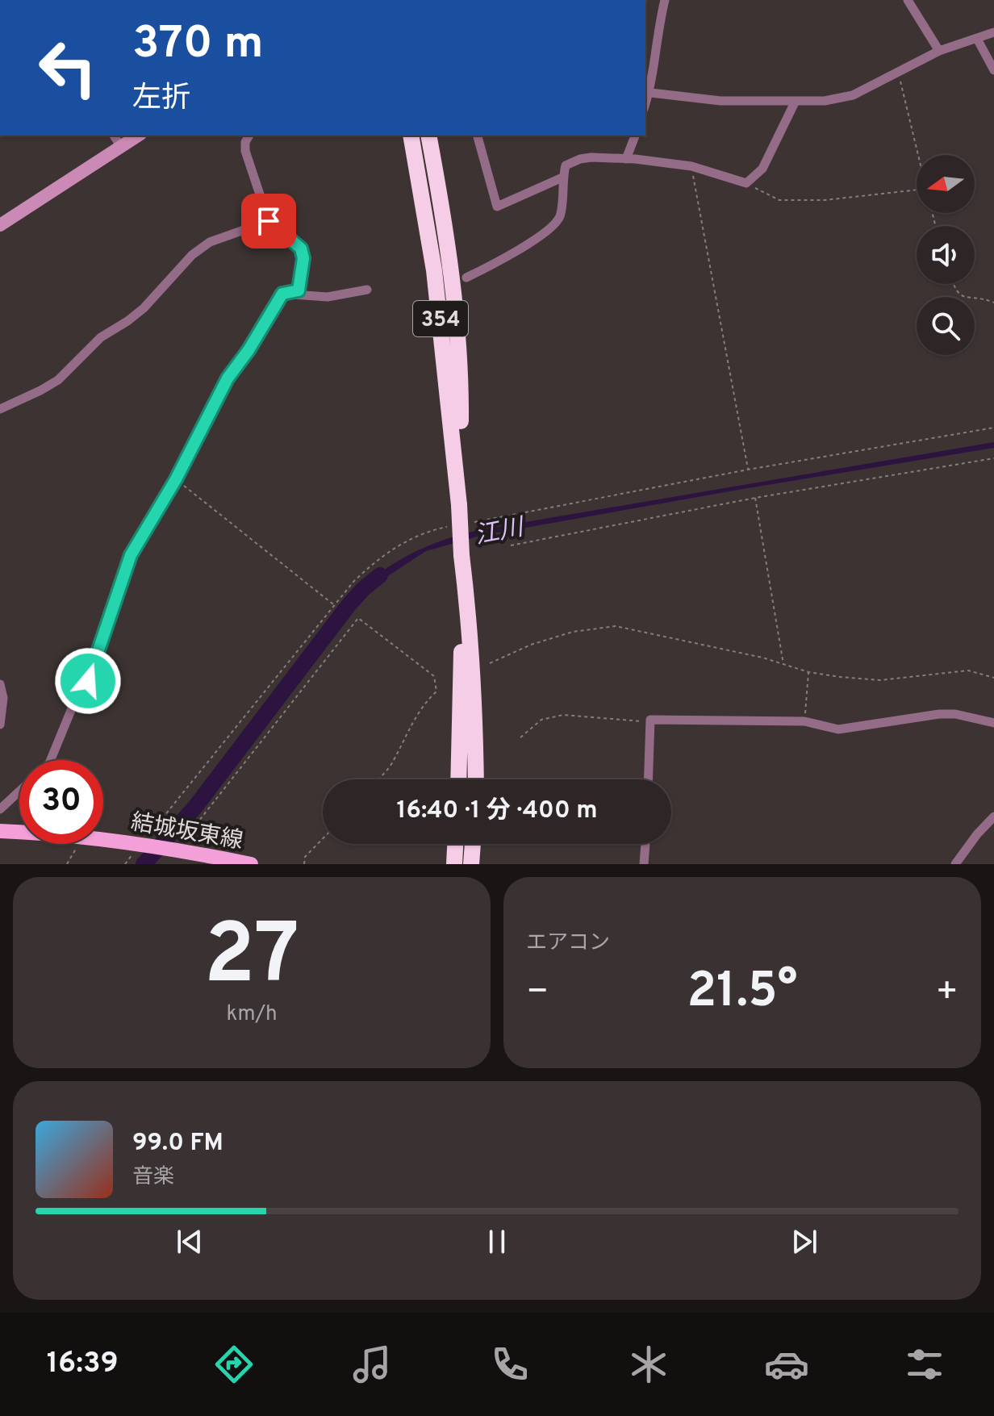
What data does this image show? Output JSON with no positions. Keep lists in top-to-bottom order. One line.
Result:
{"streets":{"highway":["354"],"main road":["結城坂東線"]},"water":["江川"],"north":"left","page":{"turn":["370 m","左折"],"limit":"30","trip":"16:40 · 1 分 · 400 m","tile":[["27","km/h"],"エアコン"],"heat":["−","21.5°","+"],"song":["99.0 FM","音楽"],"tabs":"16:39"}}
